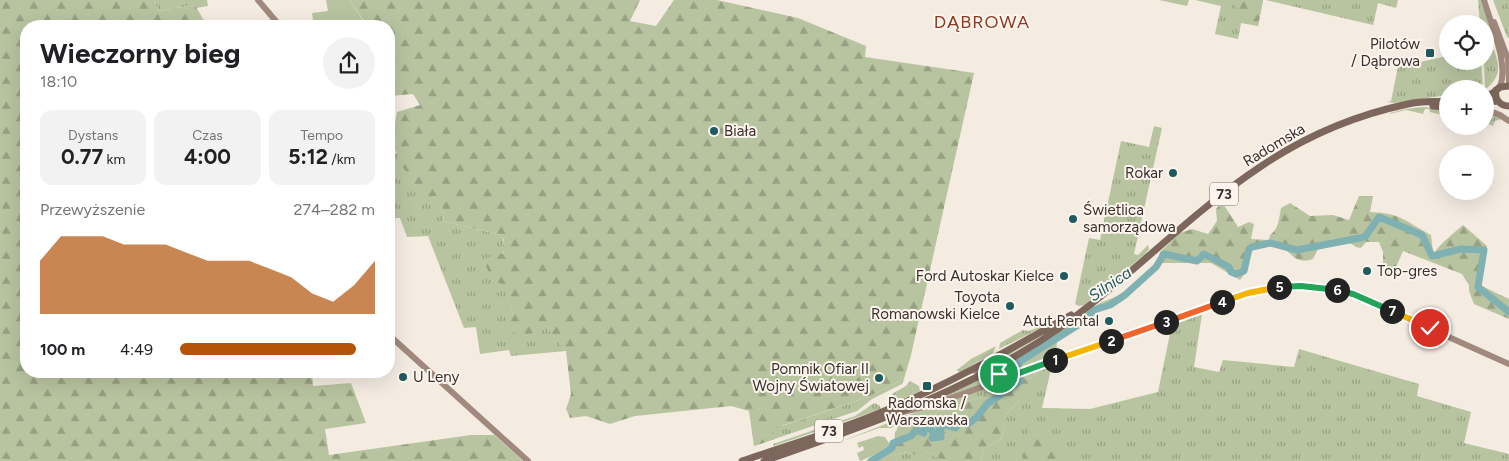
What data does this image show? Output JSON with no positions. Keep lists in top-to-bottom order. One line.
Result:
{"streets":{"main road":["Radomska","73"]},"crossings":[["Radomska","73"]],"districts":["DĄBROWA"],"water":["Silnica"],"places":{"transit":["Pilotów / Dąbrowa","Radomska / Warszawska"],"other":["Biała","Rokar","Świetlica samorządowa","Top-gres","Ford Autoskar Kielce","Toyota Romanowski Kielce","Atut Rental","U Leny","Pomnik Ofiar II Wojny Światowej"]},"page":{"map_buttons":["+","−"],"heading":["Wieczorny bieg","18:10"],"stats":[["Dystans","0.77 km"],["Czas","4:00"],["Tempo","5:12 /km"]],"chart":["Przewyższenie","274–282 m"],"pins":["5","6","4","7","3","2","1"],"list":[{"name":"100 m","note":"4:49"}]}}
